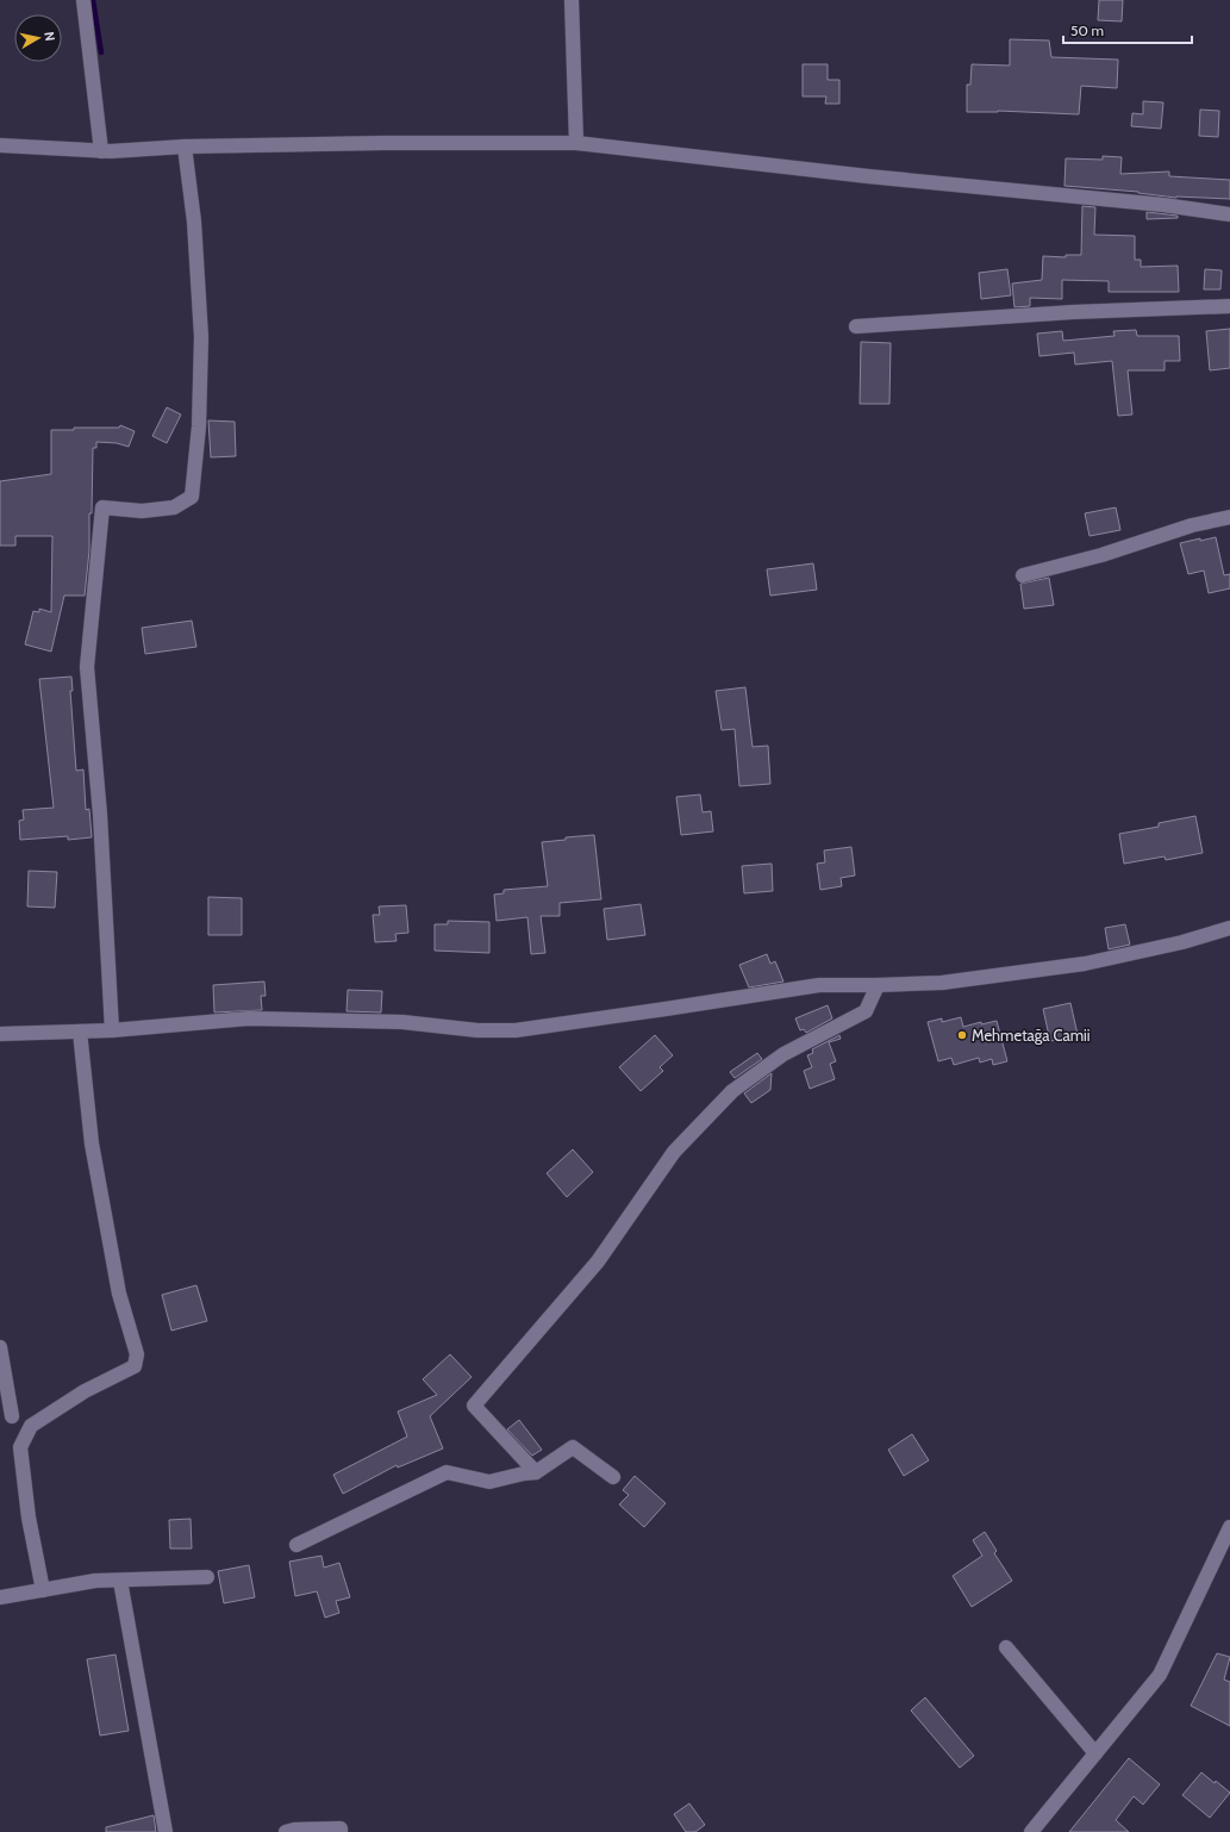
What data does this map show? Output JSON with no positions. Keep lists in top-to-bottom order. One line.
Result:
{"places":["Mehmetağa Camii"],"scale_bar":"50 m","north":"right"}
